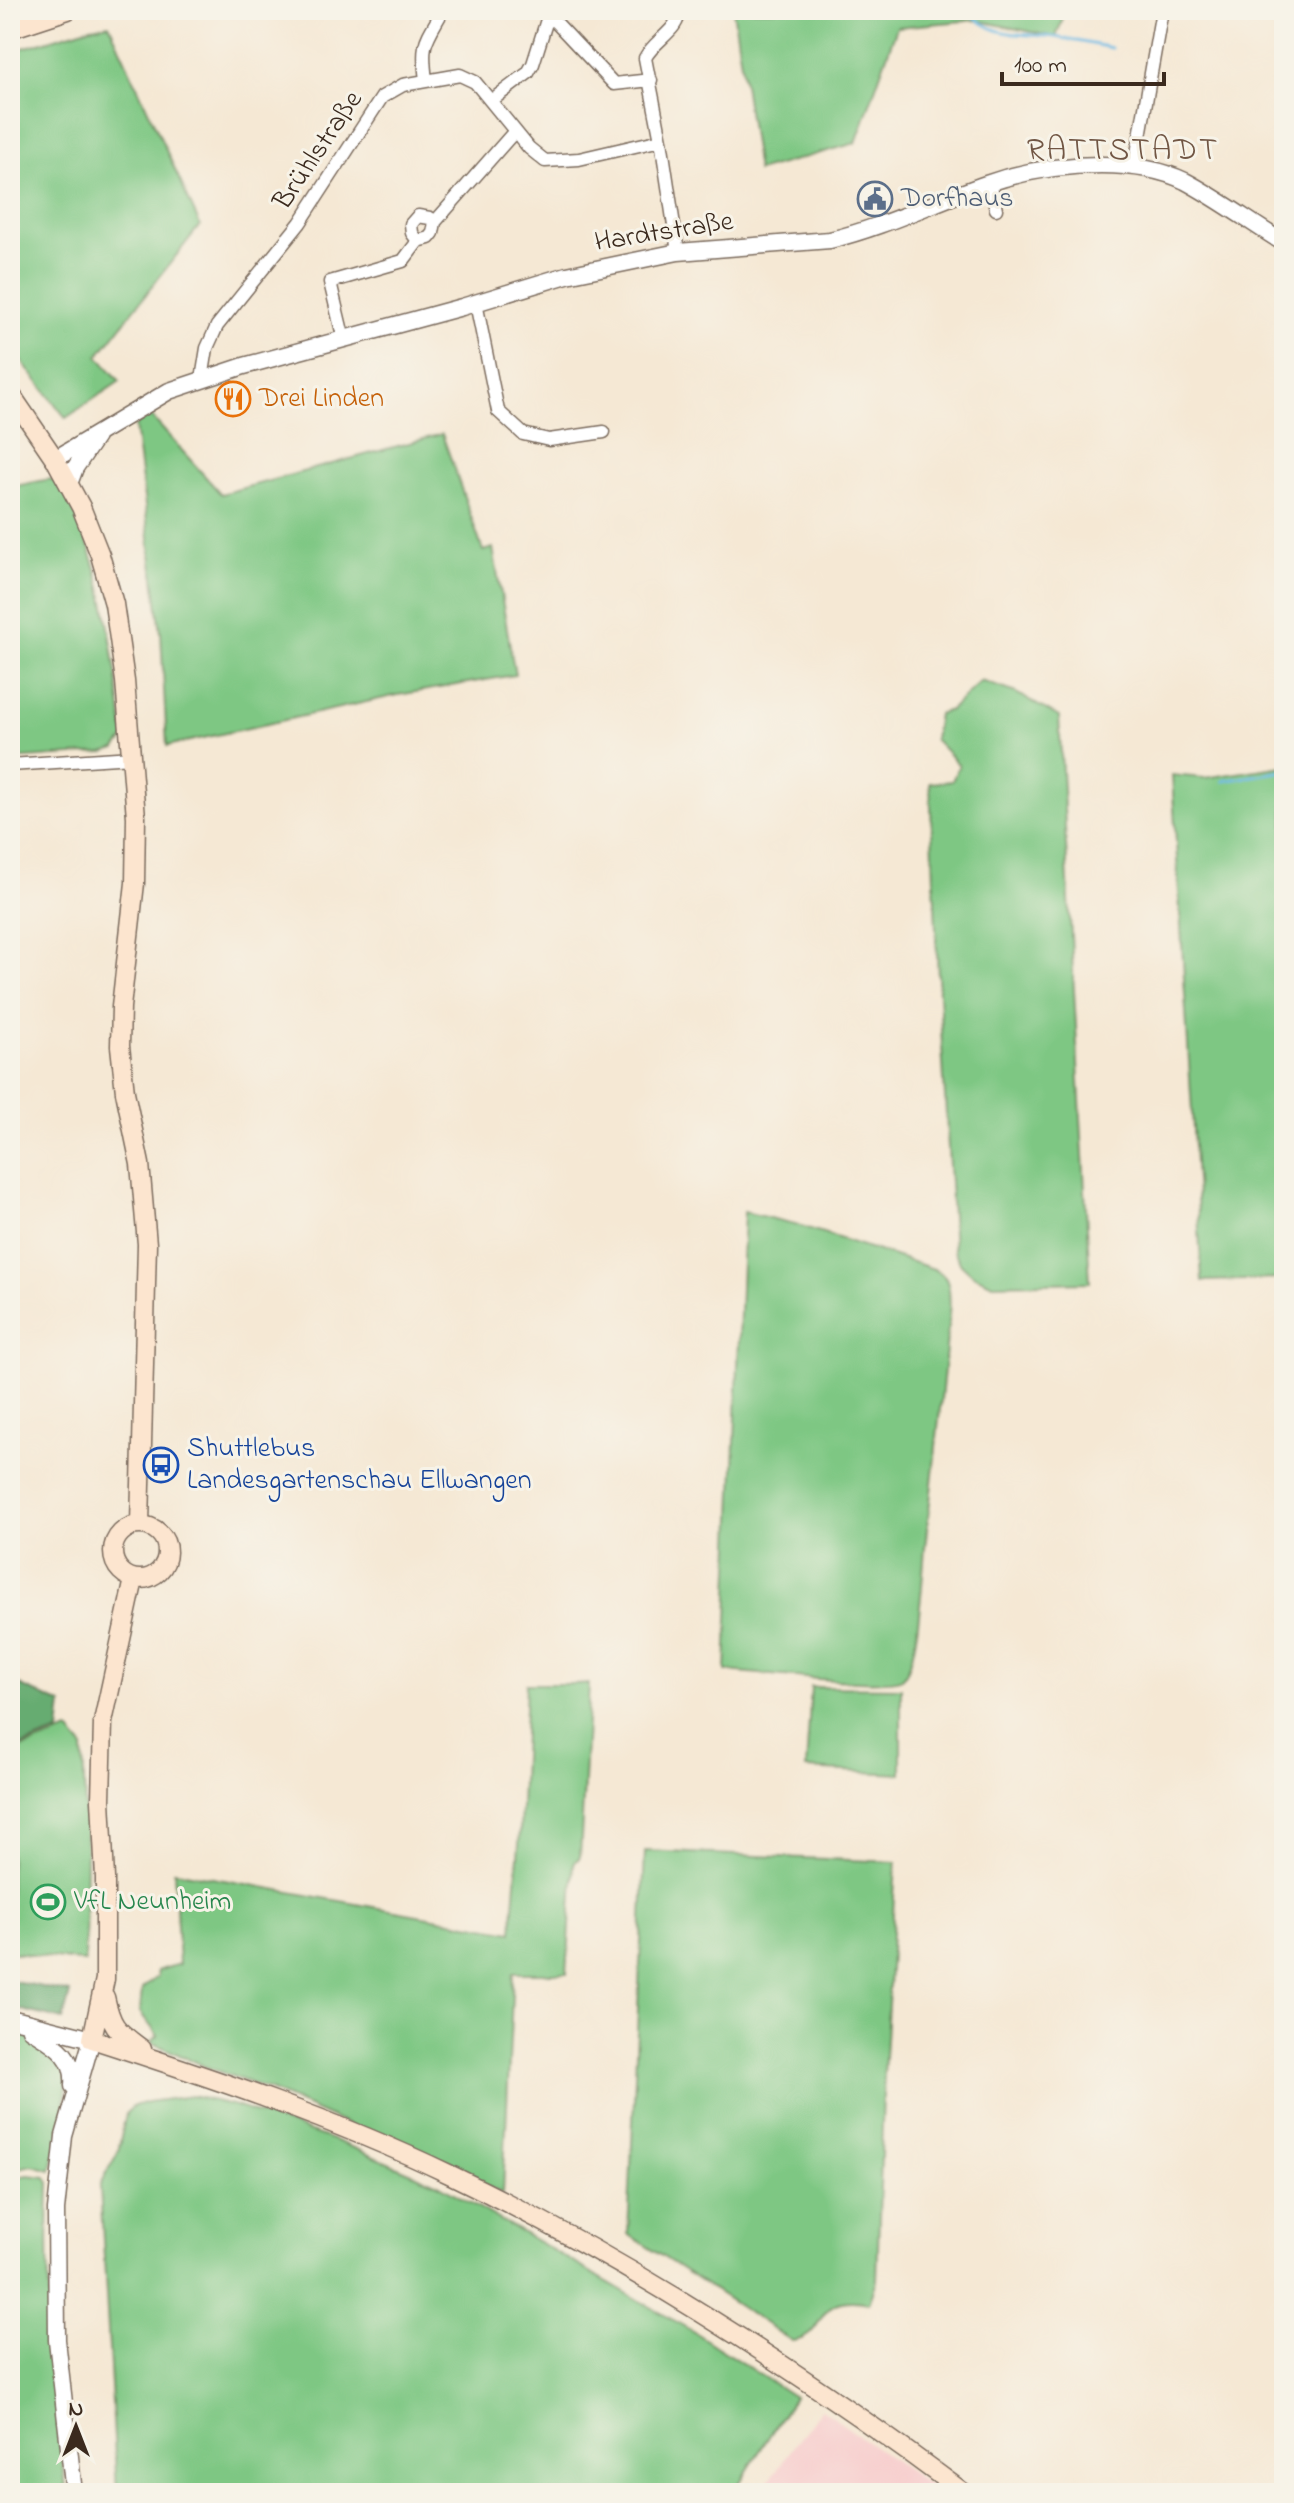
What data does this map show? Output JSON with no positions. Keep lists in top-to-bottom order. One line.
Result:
{"streets":{"street":["Brühlstraße","Hardtstraße"]},"crossings":[["Brühlstraße","Hardtstraße"]],"districts":["RATTSTADT"],"places":{"public building":["Dorfhaus"],"restaurant":["Drei Linden"],"bus stop":["Shuttlebus Landesgartenschau Ellwangen"],"sports":["VfL Neunheim"]},"scale_bar":"100 m","north":"top"}
